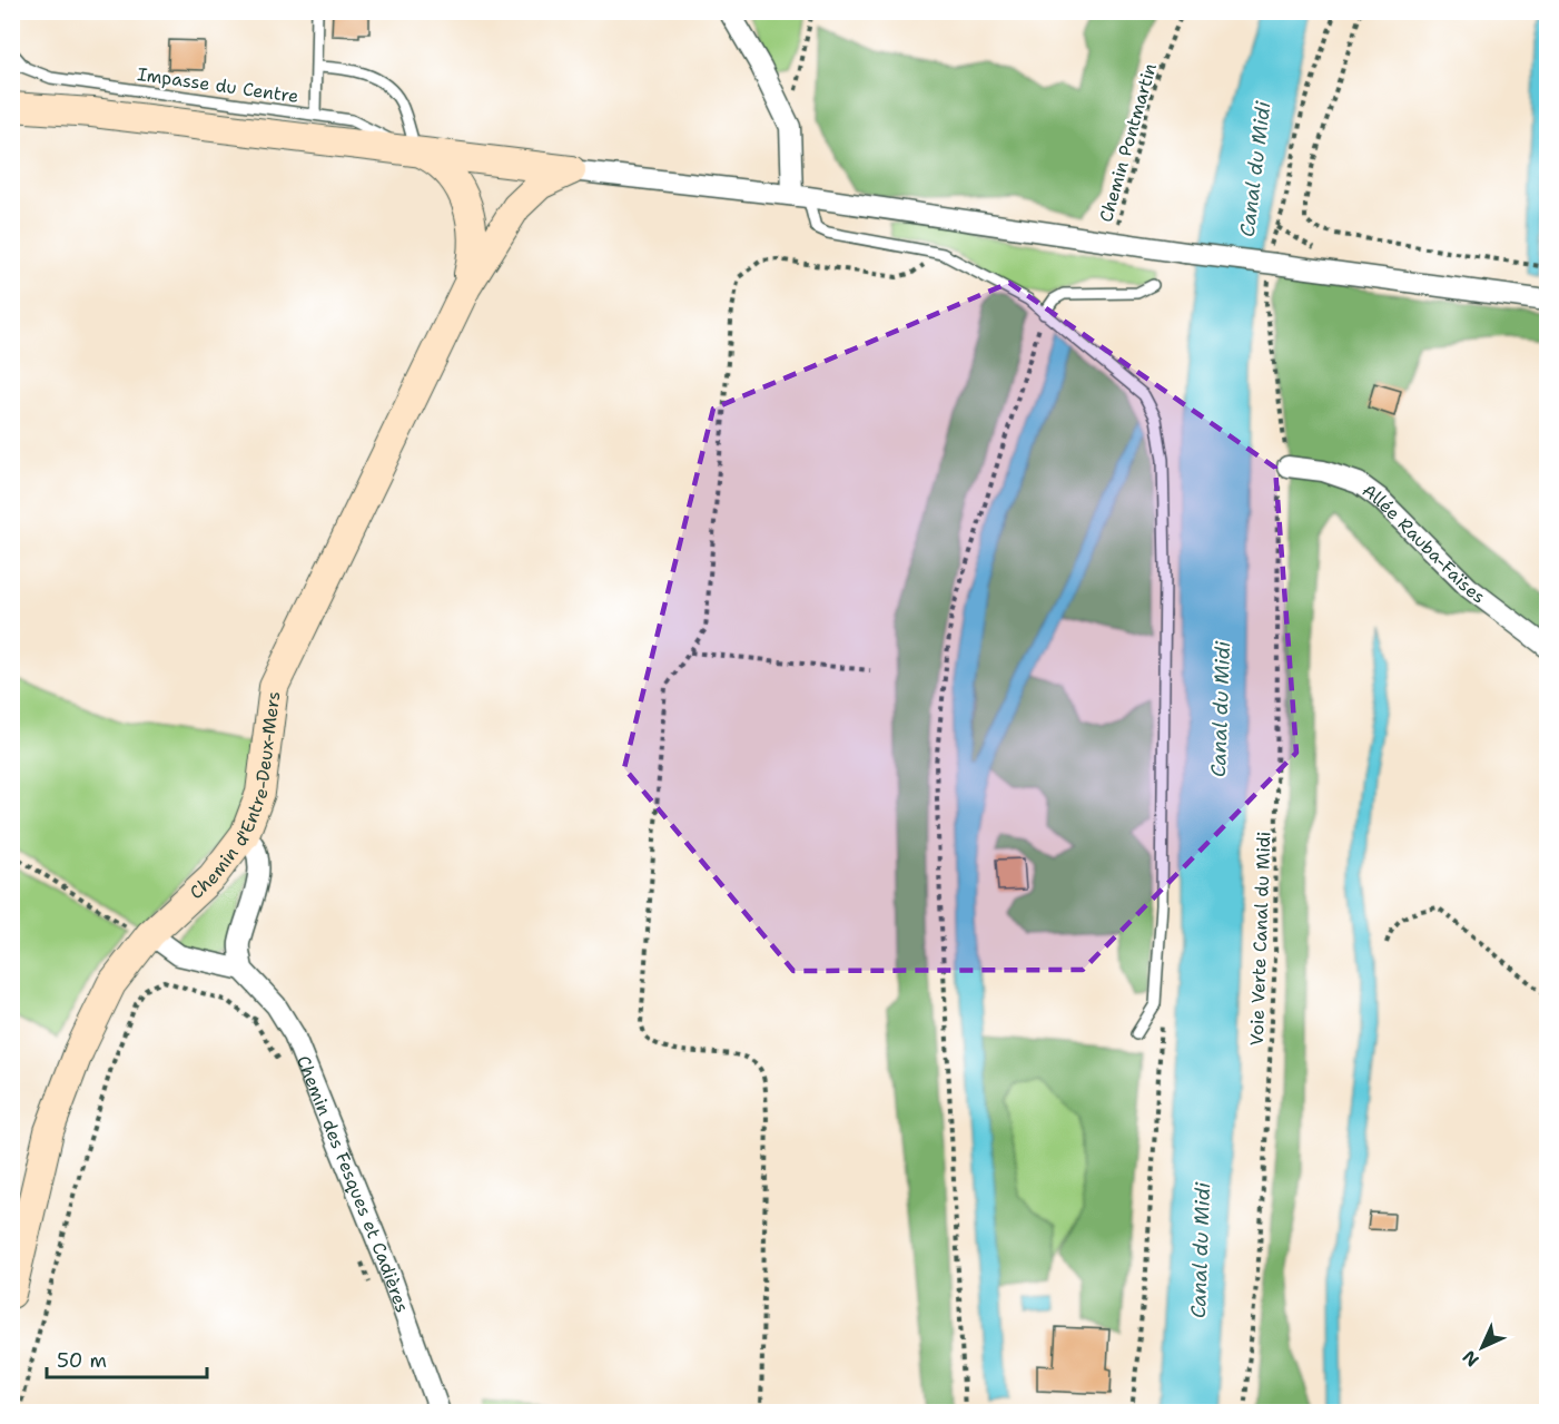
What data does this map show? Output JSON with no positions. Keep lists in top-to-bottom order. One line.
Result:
{"streets":{"street":["Allée Rauba-Faïses","Chemin d'Entre-Deux-Mers","Chemin des Fesques et Cadières"],"lane":["Impasse du Centre"],"path":["Chemin Pontmartin","Voie Verte Canal du Midi"]},"crossings":[["Impasse du Centre","Chemin d'Entre-Deux-Mers"],["Allée Rauba-Faïses","Voie Verte Canal du Midi"]],"water":["Canal du Midi"],"scale_bar":"50 m","north":"bottom left"}
